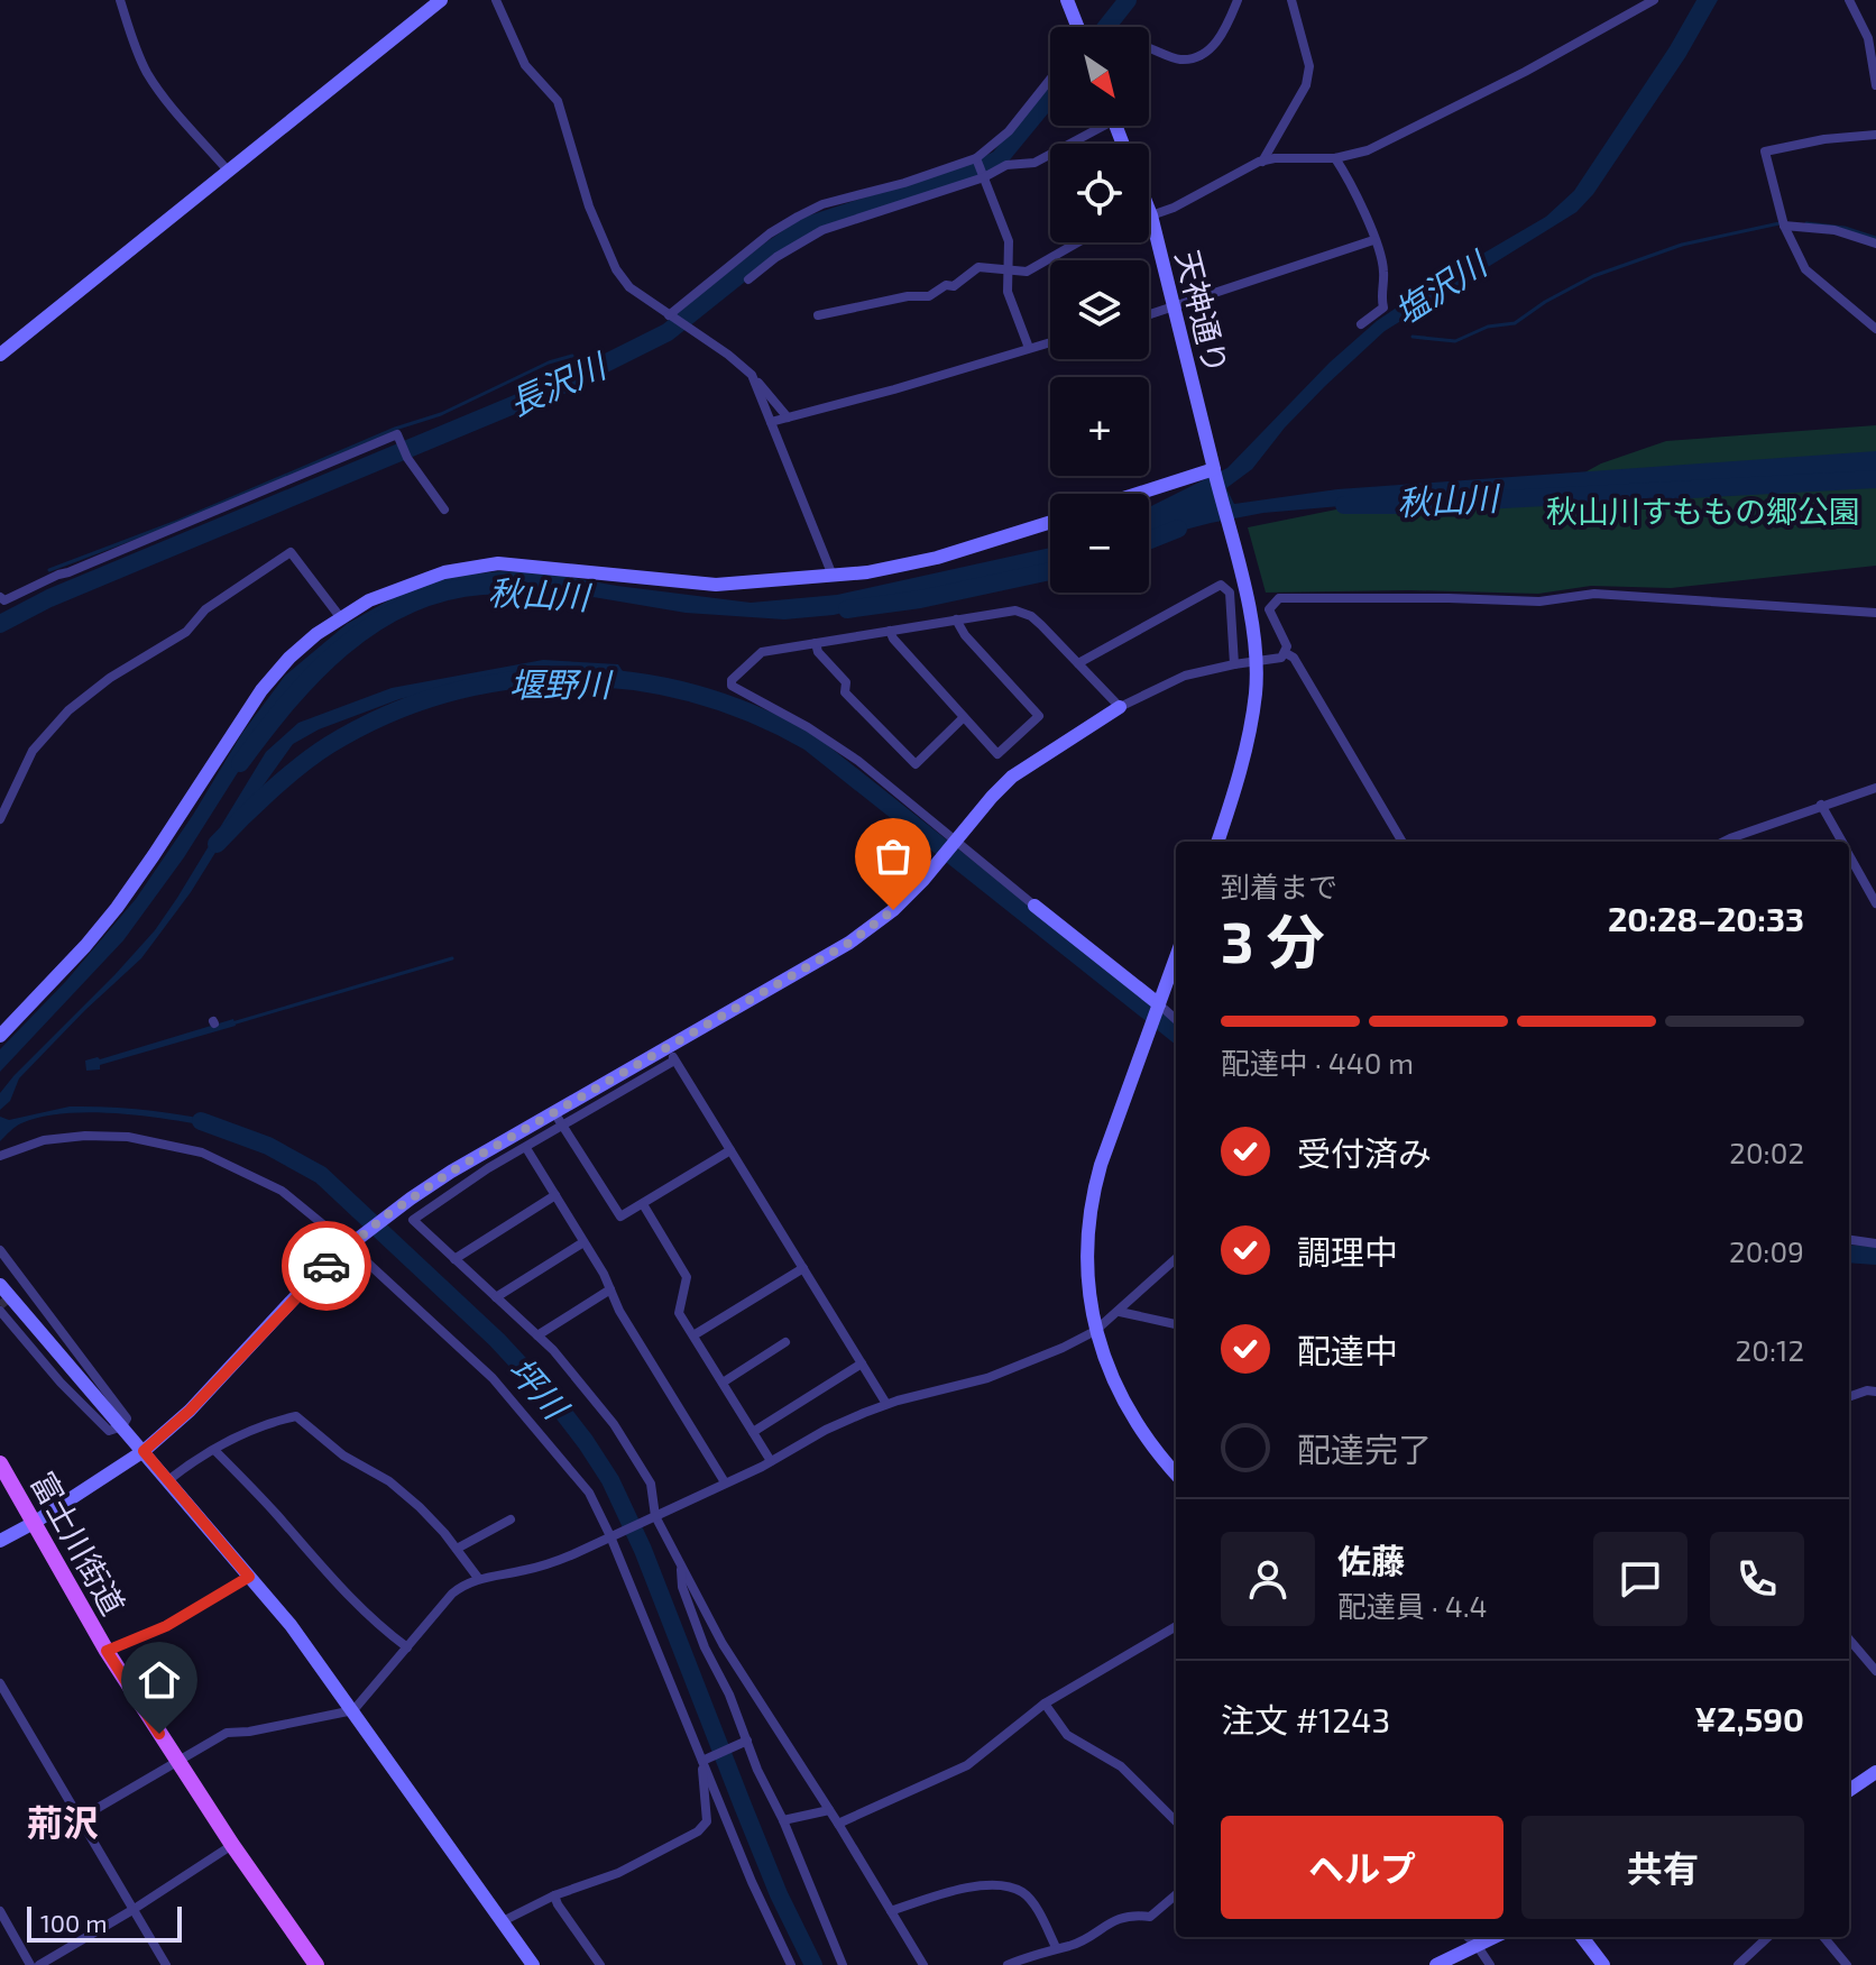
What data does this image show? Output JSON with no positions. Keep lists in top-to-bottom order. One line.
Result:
{"streets":{"main road":["富士川街道"],"street":["天神通り"]},"districts":["荊沢"],"water":["塩沢川","長沢川","秋山川","堰野川","坪川"],"parks":["秋山川すももの郷公園"],"scale_bar":"100 m","north":"bottom right","page":{"map_buttons":["+","−"],"heading":["3 分","到着まで","20:28–20:33"],"panel":["佐藤","配達員 · 4.4","注文 #1243","¥2,590"],"bar":"配達中 · 440 m","list":[["受付済み","20:02"],["調理中","20:09"],["配達中","20:12"],"配達完了"],"buttons":["ヘルプ","共有"],"scale":"100 m"}}
